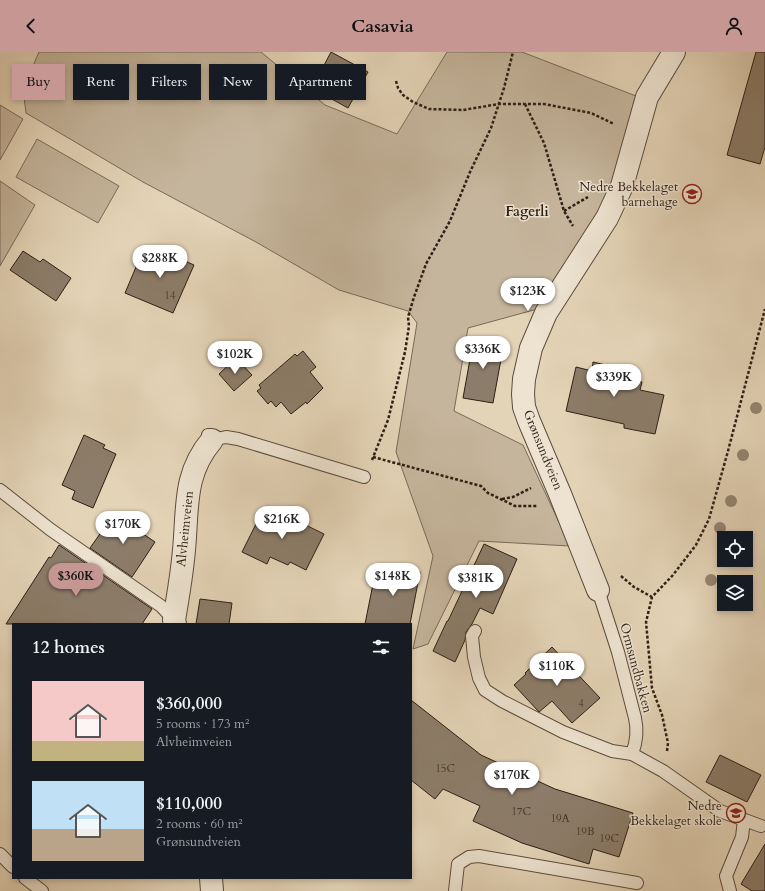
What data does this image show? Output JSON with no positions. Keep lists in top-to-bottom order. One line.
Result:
{"streets":{"street":["Grønsundveien","Alvheimveien"],"lane":["Ormsundbakken"]},"crossings":[["Grønsundveien","Ormsundbakken"]],"districts":["Fagerli"],"places":{"school or university":["Nedre Bekkelaget barnehage","Nedre Bekkelaget skole"]},"house_numbers":["14","4","15C","17C","19A","19B","19C"],"page":{"header":"Casavia","chip":["Buy","Rent","Filters","New","Apartment"],"price":["$288K","$123K","$336K","$102K","$339K","$216K","$170K","$360K","$148K","$381K","$110K","$170K"],"heading":"12 homes","list":[{"name":"$360,000","note":"5 rooms · 173 m² · Alvheimveien"},{"name":"$110,000","note":"2 rooms · 60 m² · Grønsundveien"}]}}
